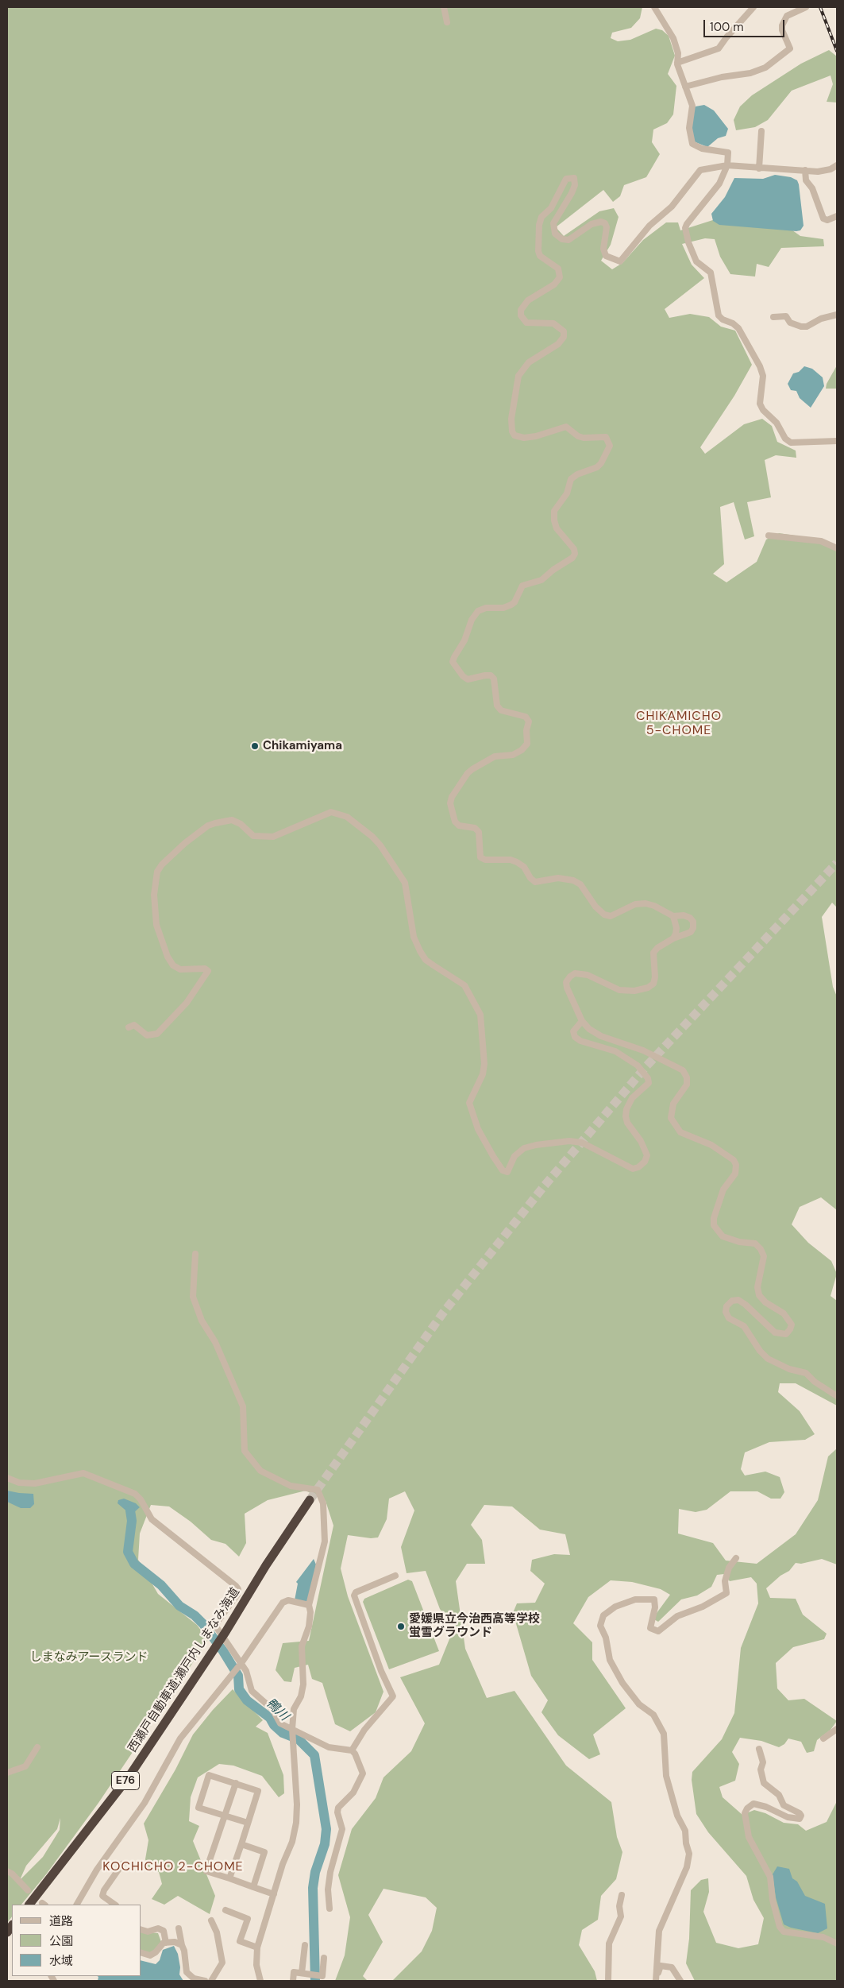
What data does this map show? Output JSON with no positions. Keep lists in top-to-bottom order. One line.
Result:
{"streets":{"highway":["西瀬戸自動車道;瀬戸内しまなみ海道","E76"]},"districts":["CHIKAMICHO 5-CHOME","KOCHICHO 2-CHOME"],"water":["鴨川"],"parks":["しまなみアースランド"],"places":["Chikamiyama","愛媛県立今治西高等学校 蛍雪グラウンド"],"legend":["道路","公園","水域"],"scale_bar":"100 m"}
